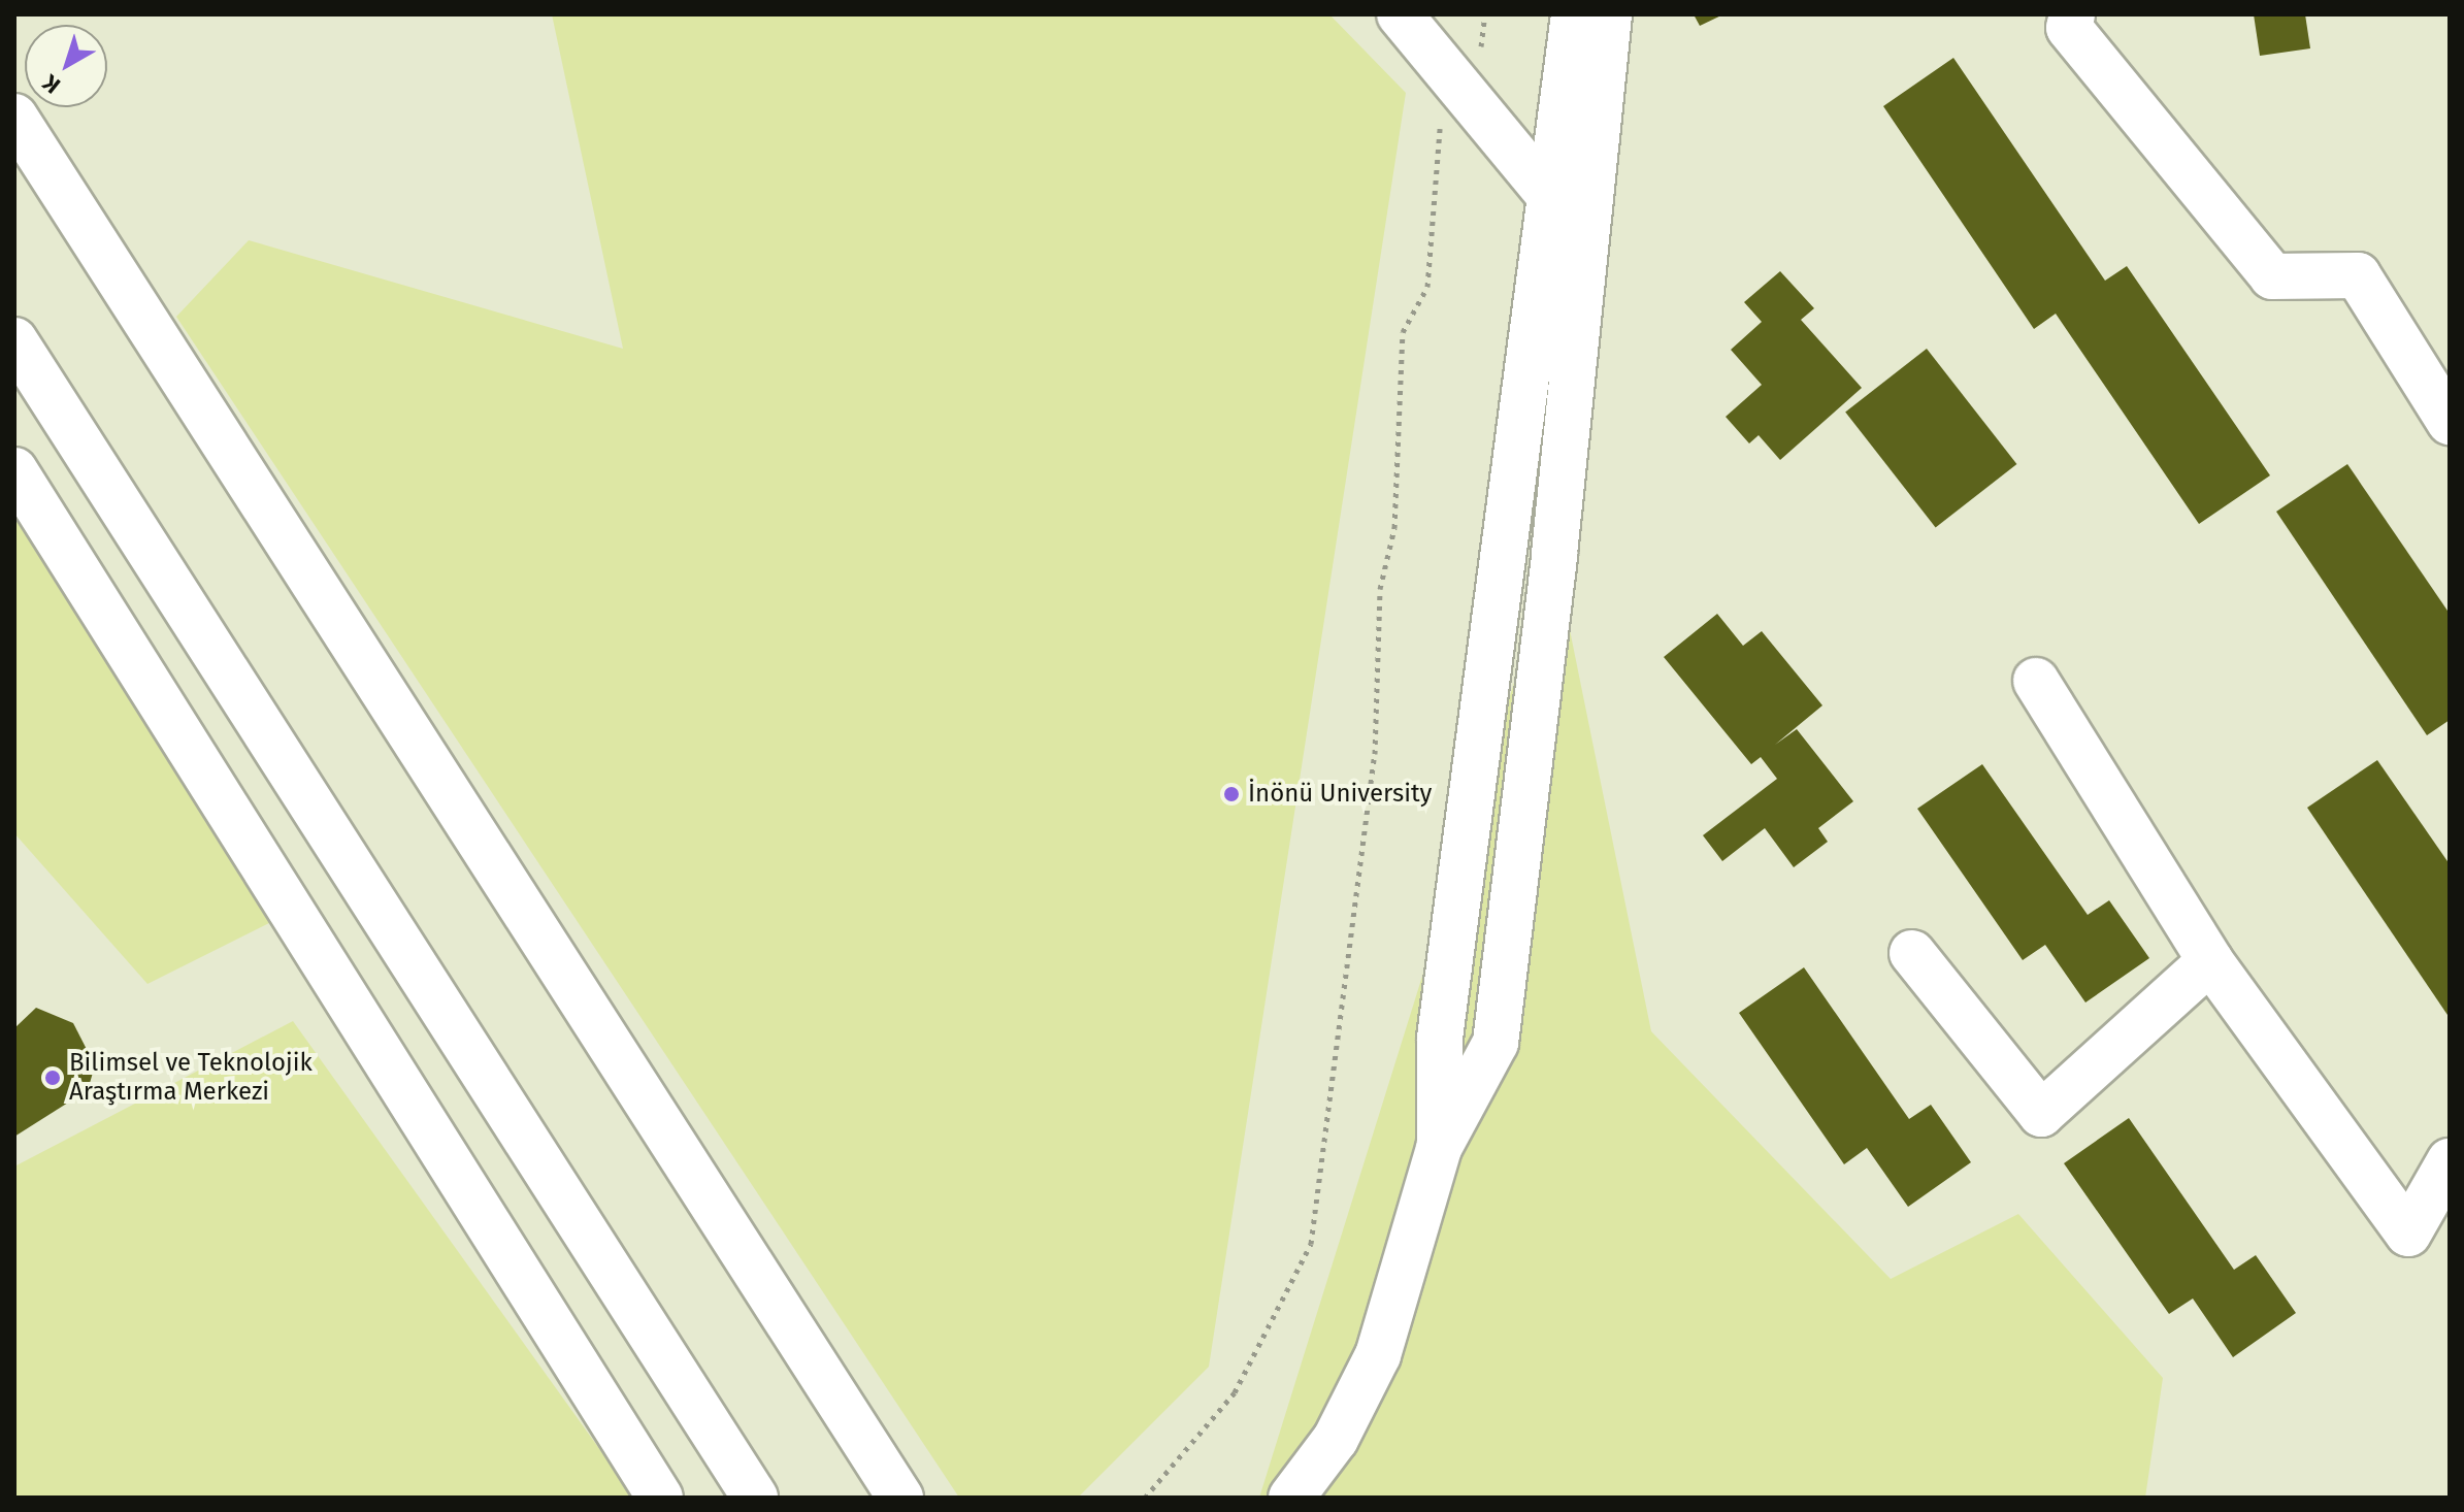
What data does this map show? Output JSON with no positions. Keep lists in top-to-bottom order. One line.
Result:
{"places":["İnönü University","Bilimsel ve Teknolojik Araştırma Merkezi"],"north":"bottom left"}
